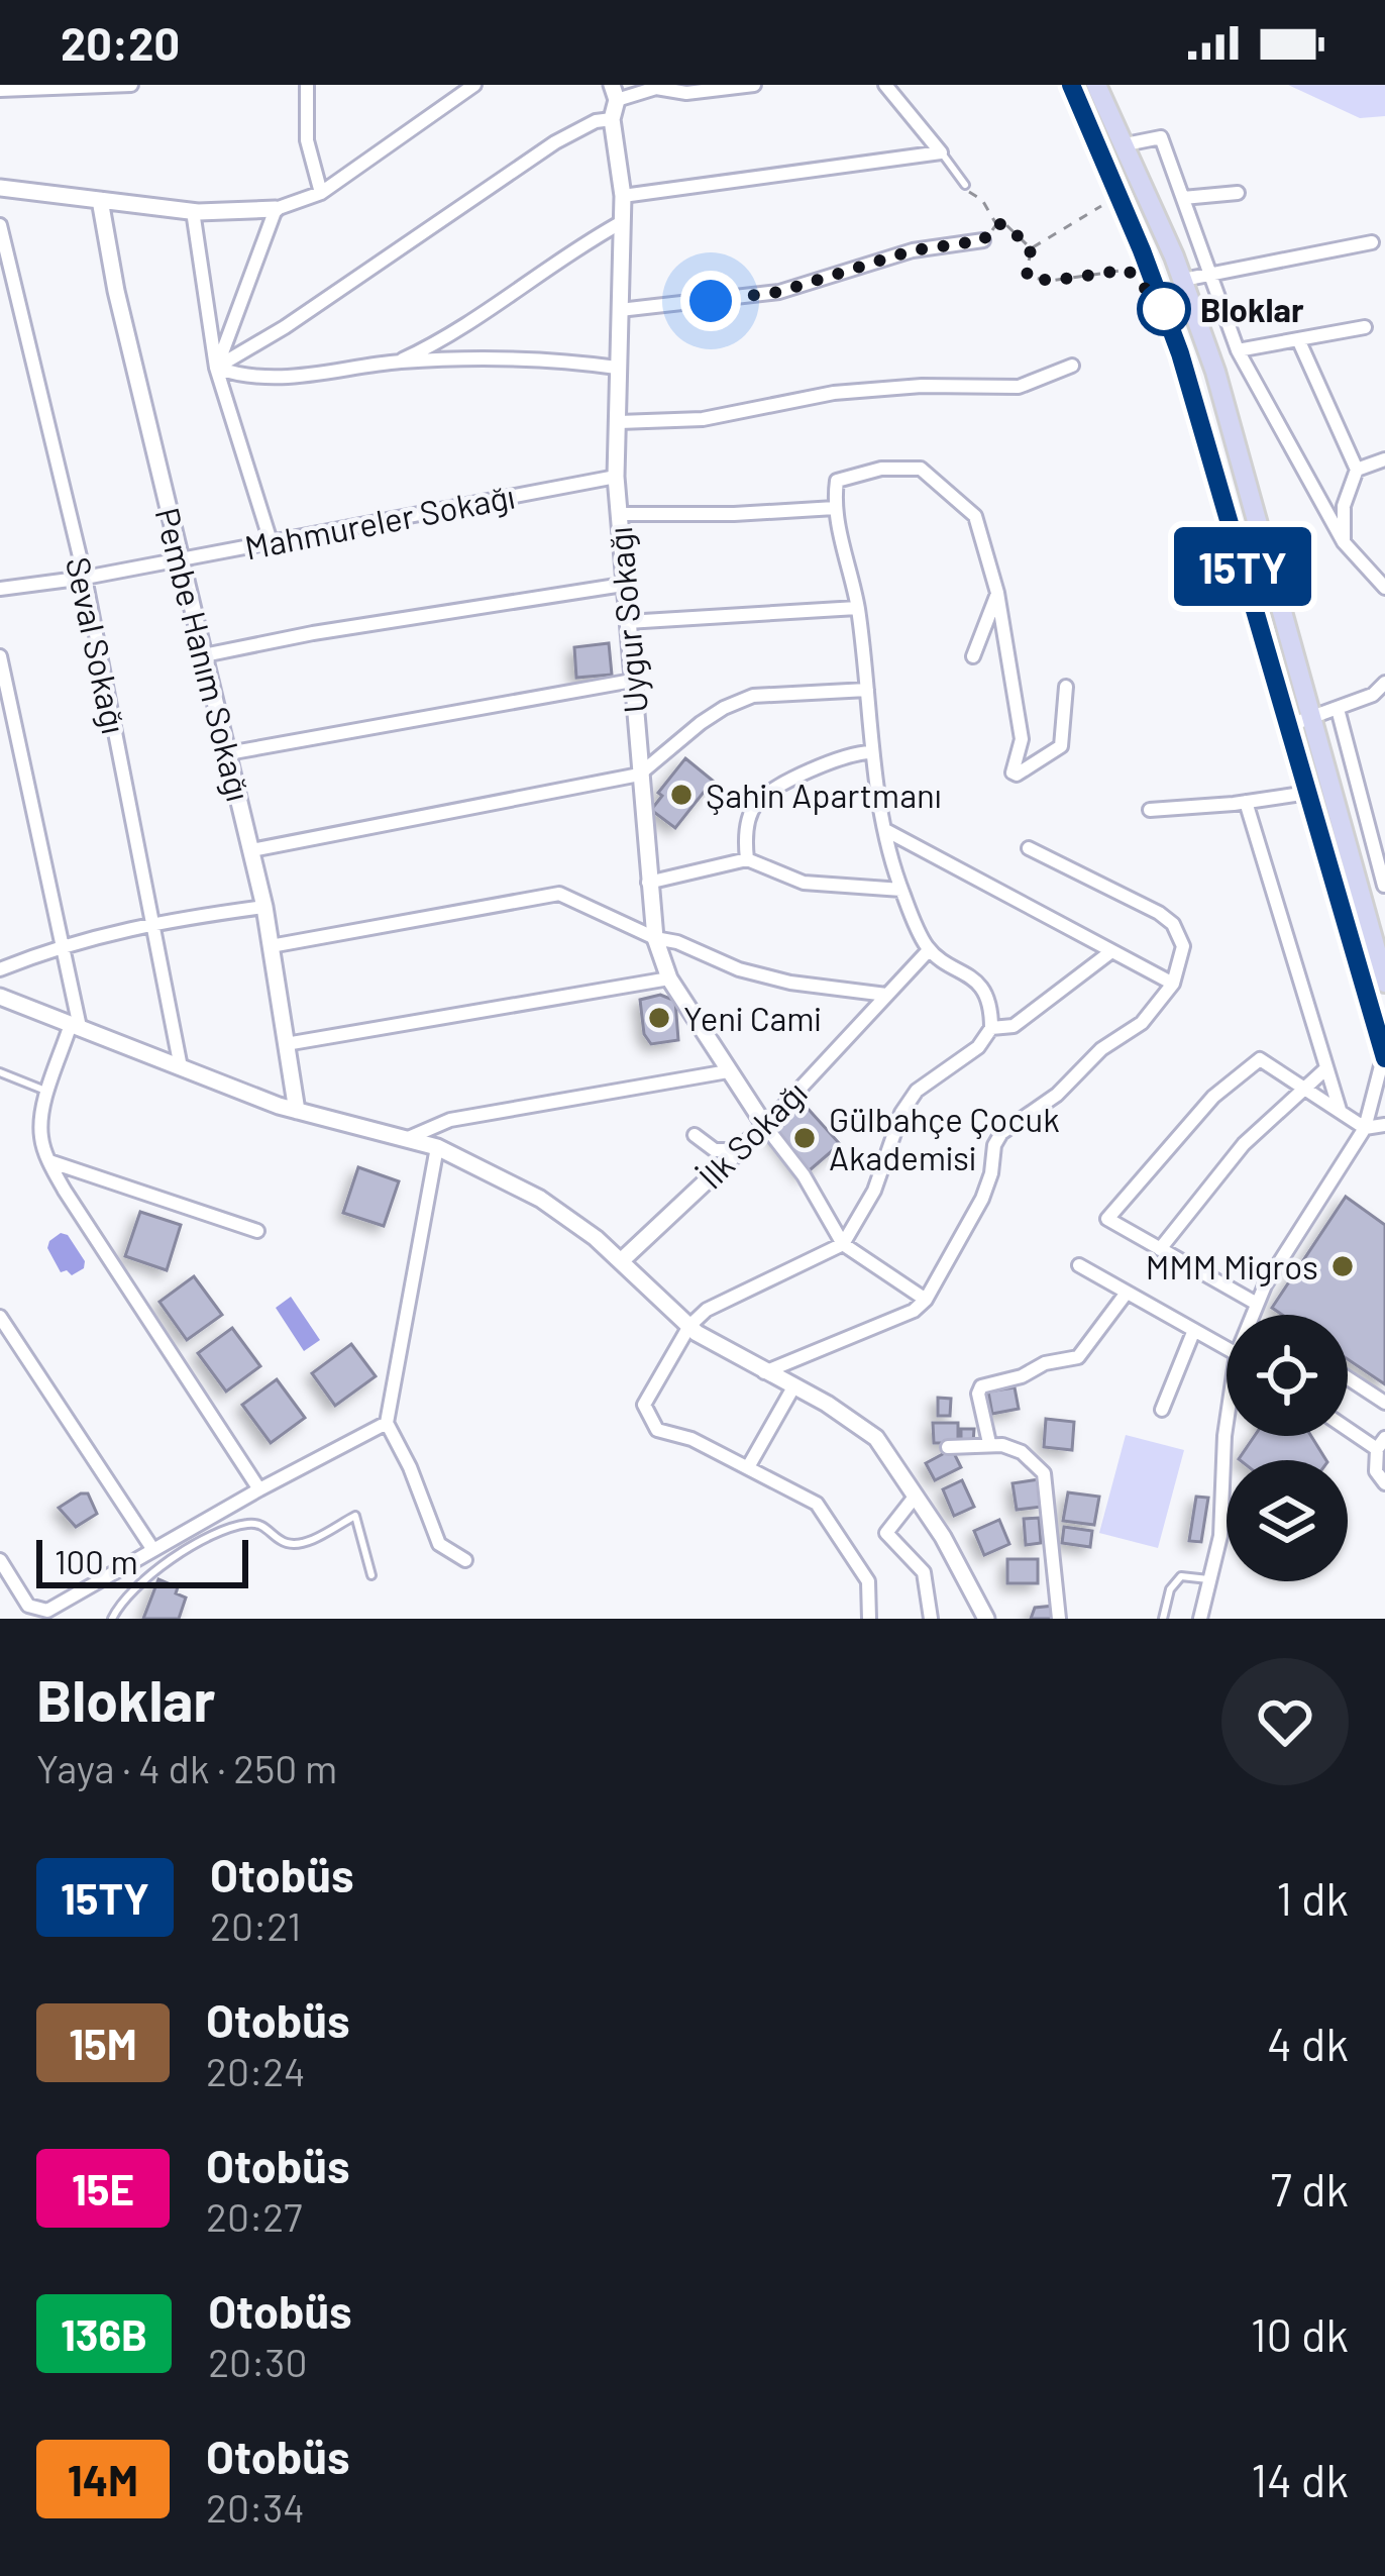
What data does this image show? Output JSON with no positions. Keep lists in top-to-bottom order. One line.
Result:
{"streets":{"street":["Mahmureler Sokağı","Uygur Sokağı","Seval Sokağı","Pembe Hanım Sokağı","İlk Sokağı"]},"crossings":[["Mahmureler Sokağı","Uygur Sokağı"],["Mahmureler Sokağı","Seval Sokağı"],["Mahmureler Sokağı","Pembe Hanım Sokağı"],["Uygur Sokağı","İlk Sokağı"]],"places":["Bloklar","Şahin Apartmanı","Yeni Cami","Gülbahçe Çocuk Akademisi","MMM Migros"],"lines":["bus line 15TY"],"scale_bar":"100 m","page":{"status":"20:20","on_map":"15TY","scale":"100 m","heading":["Bloklar","Yaya · 4 dk · 250 m"],"list":[{"mark":"15TY","name":"Otobüs","note":"20:21","value":"1 dk"},{"mark":"15M","name":"Otobüs","note":"20:24","value":"4 dk"},{"mark":"15E","name":"Otobüs","note":"20:27","value":"7 dk"},{"mark":"136B","name":"Otobüs","note":"20:30","value":"10 dk"},{"mark":"14M","name":"Otobüs","note":"20:34","value":"14 dk"}]}}
